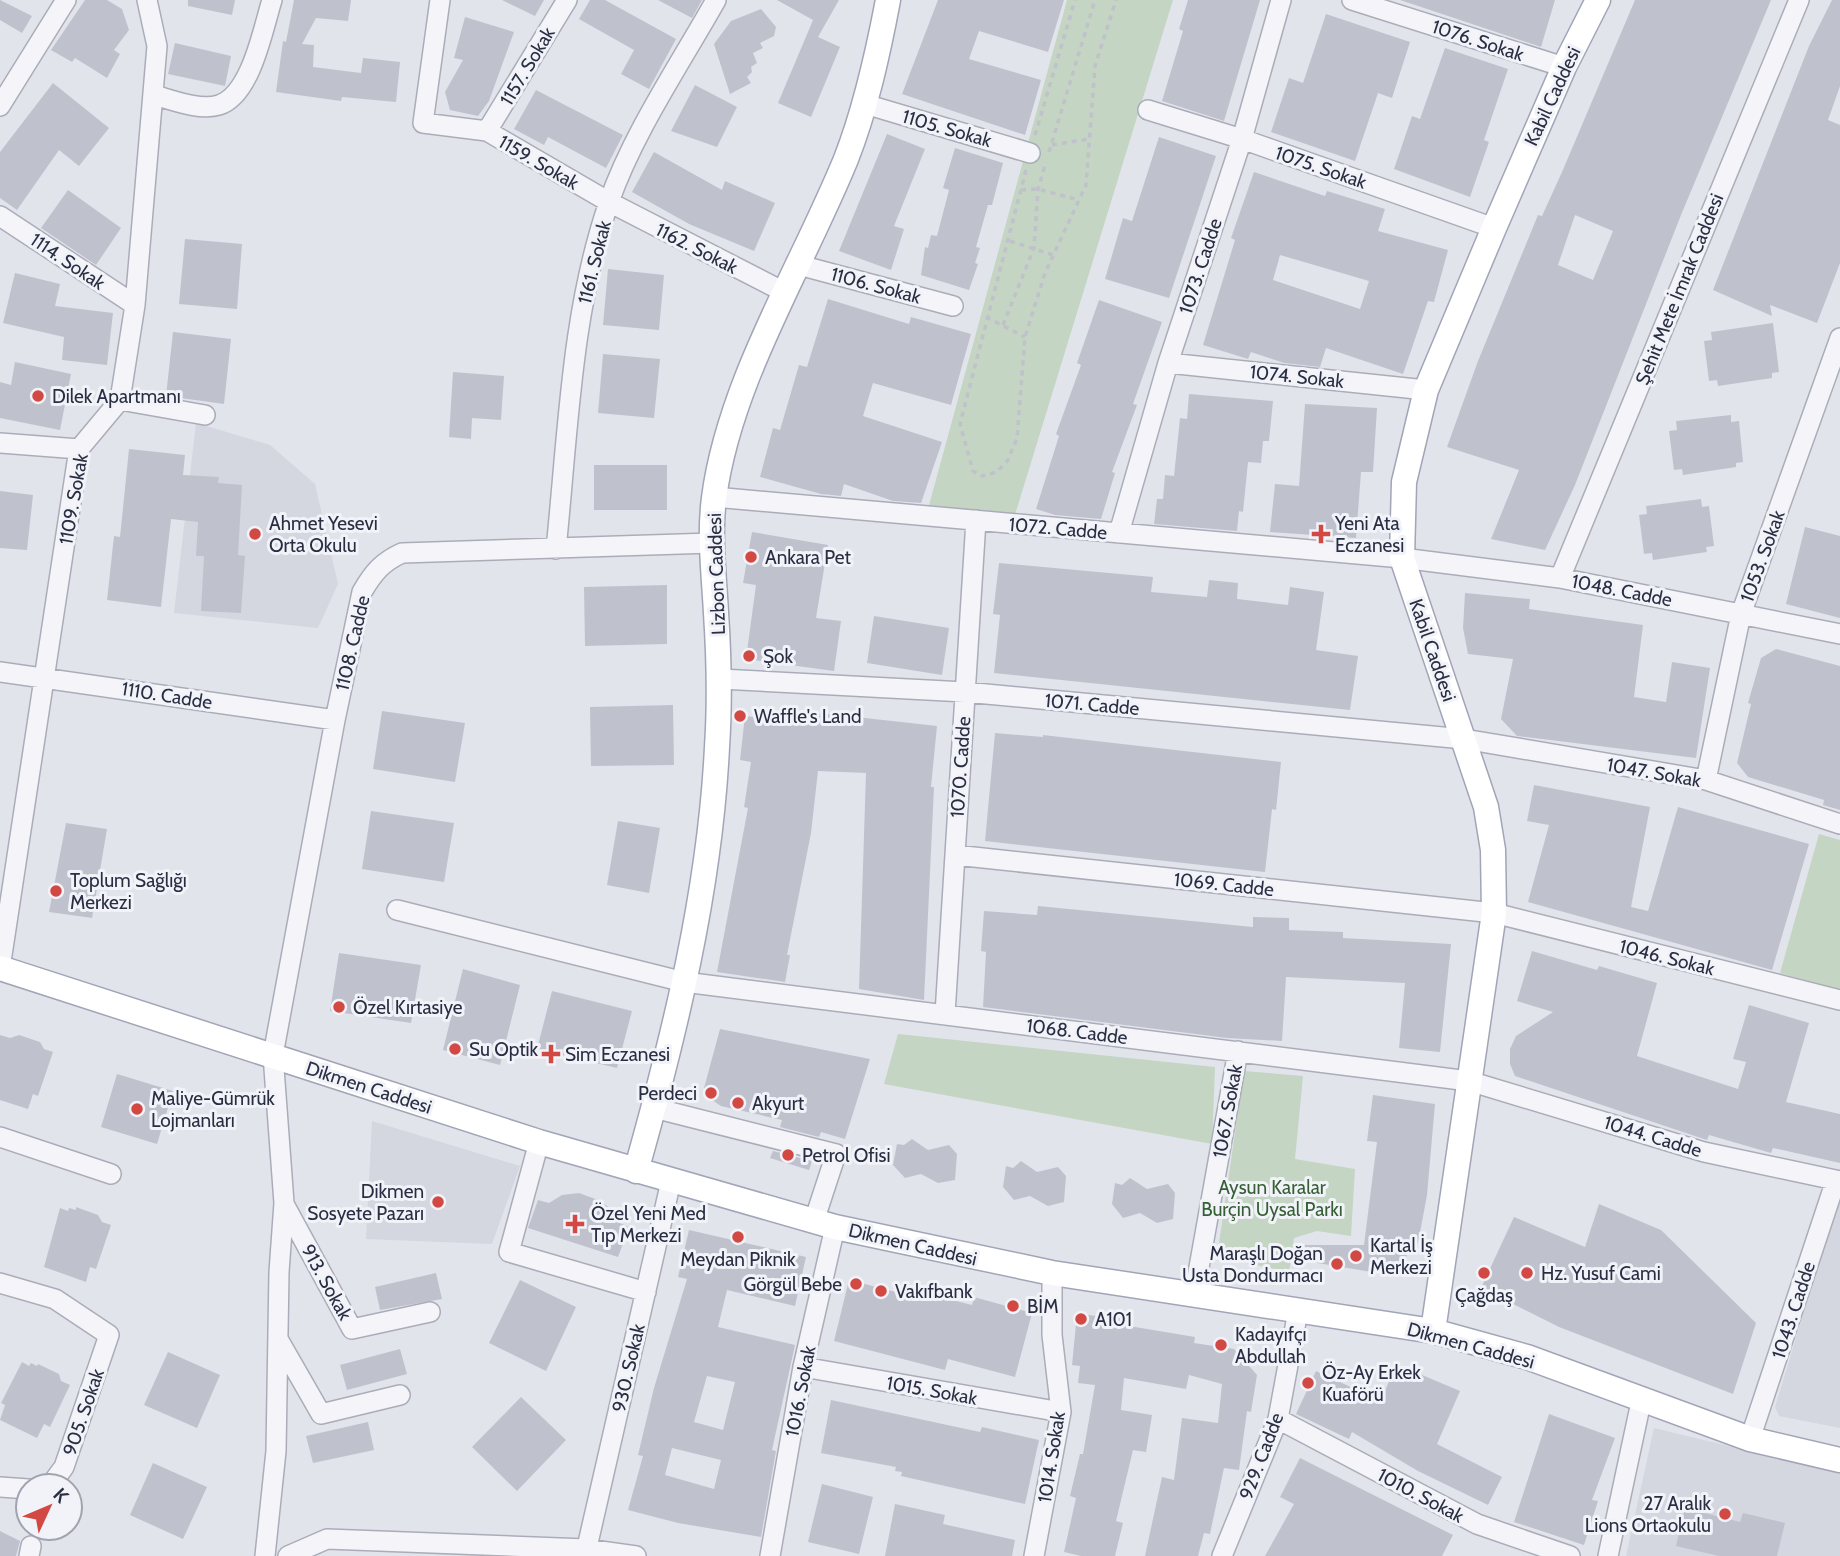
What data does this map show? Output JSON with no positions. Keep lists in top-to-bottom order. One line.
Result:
{"streets":{"main road":["Kabil Caddesi","Lizbon Caddesi","Dikmen Caddesi"],"street":["1076. Sokak","1157. Sokak","1105. Sokak","1159. Sokak","1075. Sokak","1162. Sokak","1114. Sokak","1161. Sokak","1073. Cadde","1106. Sokak","Şehit Mete İmrak Caddesi","1074. Sokak","1109. Sokak","1072. Cadde","1053. Sokak","1048. Cadde","1108. Cadde","1110. Cadde","1071. Cadde","1070. Cadde","1047. Sokak","1069. Cadde","1046. Sokak","1068. Cadde","1067. Sokak","1044. Cadde","913. Sokak","1043. Cadde","930. Sokak","1015. Sokak","1016. Sokak","905. Sokak","929. Cadde","1014. Sokak","1010. Sokak"]},"crossings":[["1076. Sokak","Kabil Caddesi"],["1157. Sokak","1159. Sokak"],["Kabil Caddesi","1075. Sokak"],["Kabil Caddesi","1074. Sokak"],["Kabil Caddesi","1072. Cadde"],["Kabil Caddesi","1048. Cadde"],["Kabil Caddesi","1071. Cadde"],["Kabil Caddesi","1047. Sokak"],["Kabil Caddesi","1069. Cadde"],["Kabil Caddesi","1046. Sokak"],["Kabil Caddesi","1068. Cadde"],["Kabil Caddesi","Dikmen Caddesi"],["Kabil Caddesi","1044. Cadde"],["1105. Sokak","Lizbon Caddesi"],["1159. Sokak","1162. Sokak"],["1159. Sokak","1161. Sokak"],["1075. Sokak","1073. Cadde"],["1162. Sokak","1161. Sokak"],["1162. Sokak","Lizbon Caddesi"],["1161. Sokak","1108. Cadde"],["1073. Cadde","1074. Sokak"],["1073. Cadde","1072. Cadde"],["1106. Sokak","Lizbon Caddesi"],["Şehit Mete İmrak Caddesi","1048. Cadde"],["1109. Sokak","1110. Cadde"],["1109. Sokak","Dikmen Caddesi"],["1072. Cadde","Lizbon Caddesi"],["1072. Cadde","1048. Cadde"],["1072. Cadde","1070. Cadde"],["1053. Sokak","1048. Cadde"],["1053. Sokak","1047. Sokak"],["Lizbon Caddesi","1108. Cadde"],["Lizbon Caddesi","1071. Cadde"],["Lizbon Caddesi","1068. Cadde"],["Lizbon Caddesi","Dikmen Caddesi"],["Lizbon Caddesi","1016. Sokak"],["1108. Cadde","1110. Cadde"],["1108. Cadde","Dikmen Caddesi"],["1108. Cadde","913. Sokak"],["1071. Cadde","1070. Cadde"],["1071. Cadde","1047. Sokak"],["1070. Cadde","1069. Cadde"],["1070. Cadde","1068. Cadde"],["1069. Cadde","1046. Sokak"],["1068. Cadde","1067. Sokak"],["1068. Cadde","1044. Cadde"],["Dikmen Caddesi","1067. Sokak"],["Dikmen Caddesi","913. Sokak"],["Dikmen Caddesi","1043. Cadde"],["Dikmen Caddesi","930. Sokak"],["Dikmen Caddesi","1016. Sokak"],["Dikmen Caddesi","929. Cadde"],["Dikmen Caddesi","1014. Sokak"],["1044. Cadde","1043. Cadde"],["1015. Sokak","1016. Sokak"],["1015. Sokak","1014. Sokak"],["929. Cadde","1010. Sokak"]],"parks":["Aysun Karalar Burçin Uysal Parkı"],"places":{"other":["Dilek Apartmanı","Ahmet Yesevi Orta Okulu","Ankara Pet","Şok","Waffle's Land","Toplum Sağlığı Merkezi","Özel Kırtasiye","Su Optik","Perdeci","Akyurt","Maliye-Gümrük Lojmanları","Petrol Ofisi","Dikmen Sosyete Pazarı","Meydan Piknik","Kartal İş Merkezi","Maraşlı Doğan Usta Dondurmacı","Çağdaş","Hz. Yusuf Cami","Görgül Bebe","Vakıfbank","BİM","A101","Kadayıfçı Abdullah","Öz-Ay Erkek Kuaförü","27 Aralık Lions Ortaokulu"],"health":["Yeni Ata Eczanesi","Sim Eczanesi","Özel Yeni Med Tıp Merkezi"]},"north":"top right"}
